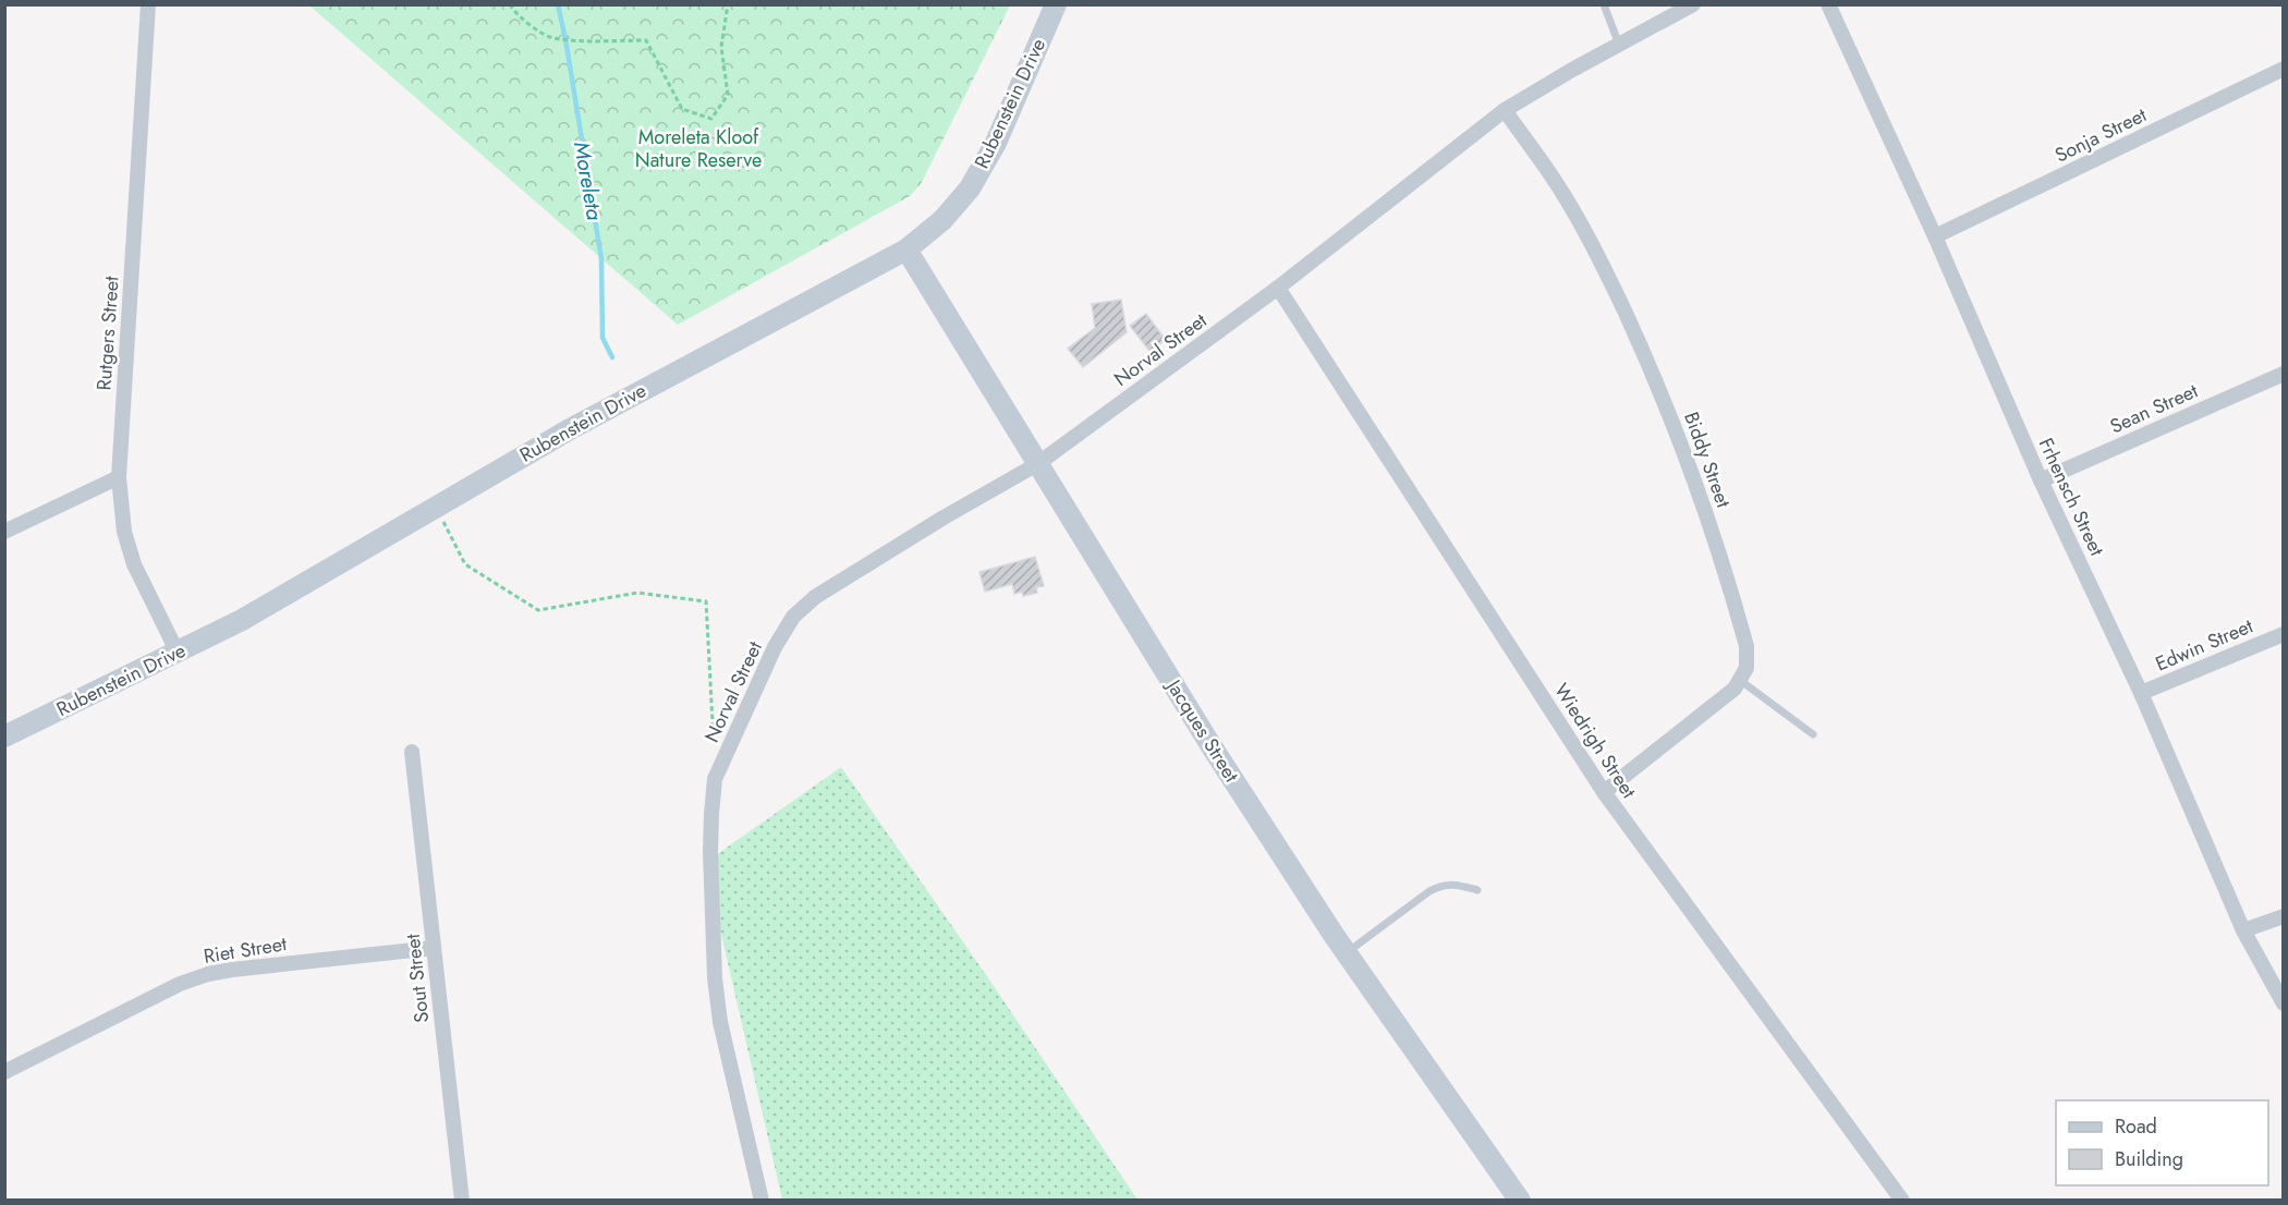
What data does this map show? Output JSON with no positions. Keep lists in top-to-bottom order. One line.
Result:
{"streets":{"street":["Rubenstein Drive","Sonja Street","Rutgers Street","Norval Street","Sean Street","Biddy Street","Frhensch Street","Edwin Street","Jacques Street","Wiedrigh Street","Riet Street","Sout Street"]},"crossings":[["Rubenstein Drive","Rutgers Street"],["Rubenstein Drive","Jacques Street"],["Sonja Street","Frhensch Street"],["Norval Street","Biddy Street"],["Norval Street","Jacques Street"],["Norval Street","Wiedrigh Street"],["Sean Street","Frhensch Street"],["Frhensch Street","Edwin Street"],["Riet Street","Sout Street"]],"water":["Moreleta"],"parks":["Moreleta Kloof Nature Reserve"],"legend":["Road","Building"]}
